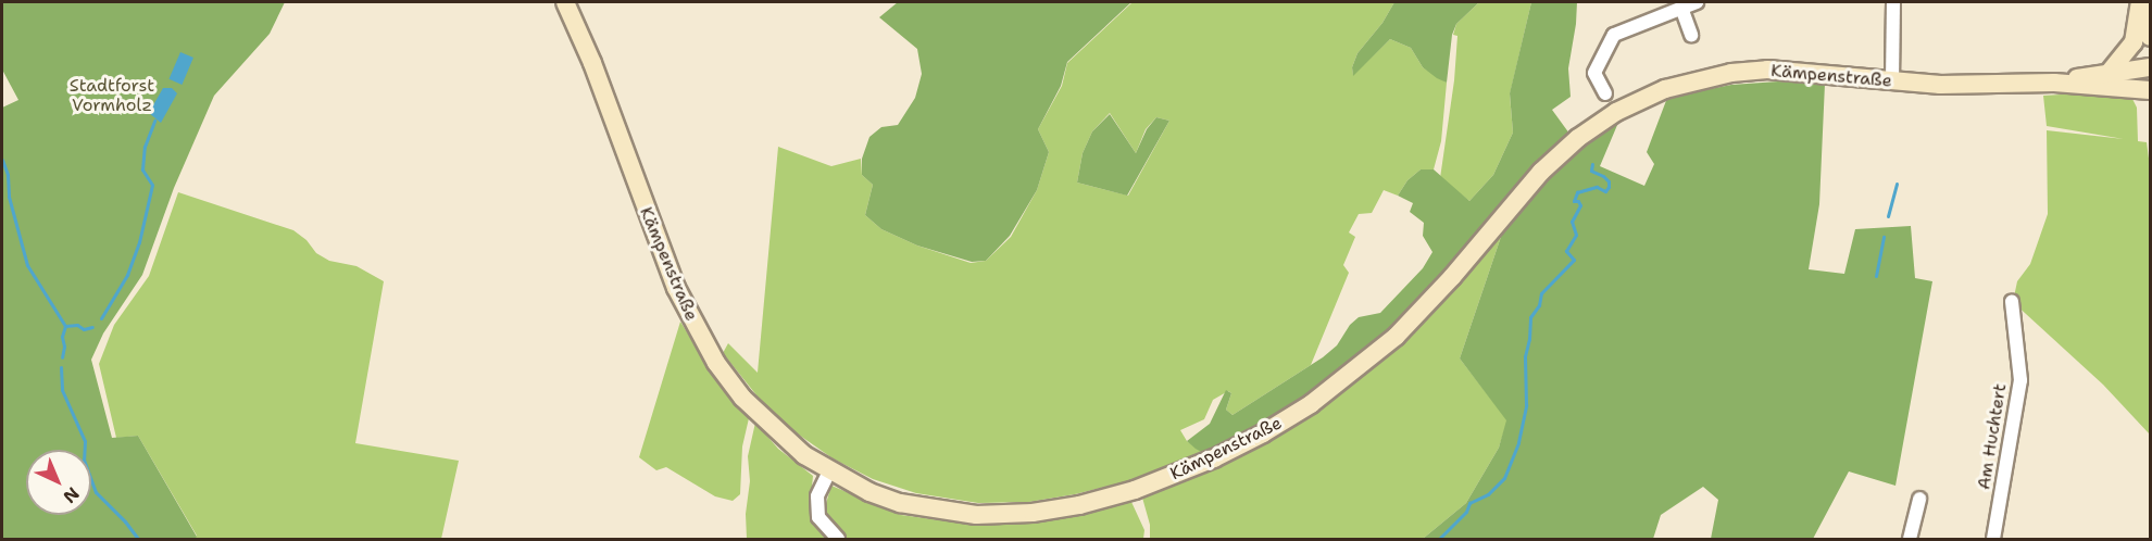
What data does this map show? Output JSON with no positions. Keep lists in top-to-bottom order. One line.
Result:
{"streets":{"street":["Kämpenstraße","Am Huchtert"]},"parks":["Stadtforst Vormholz"],"north":"bottom right"}
